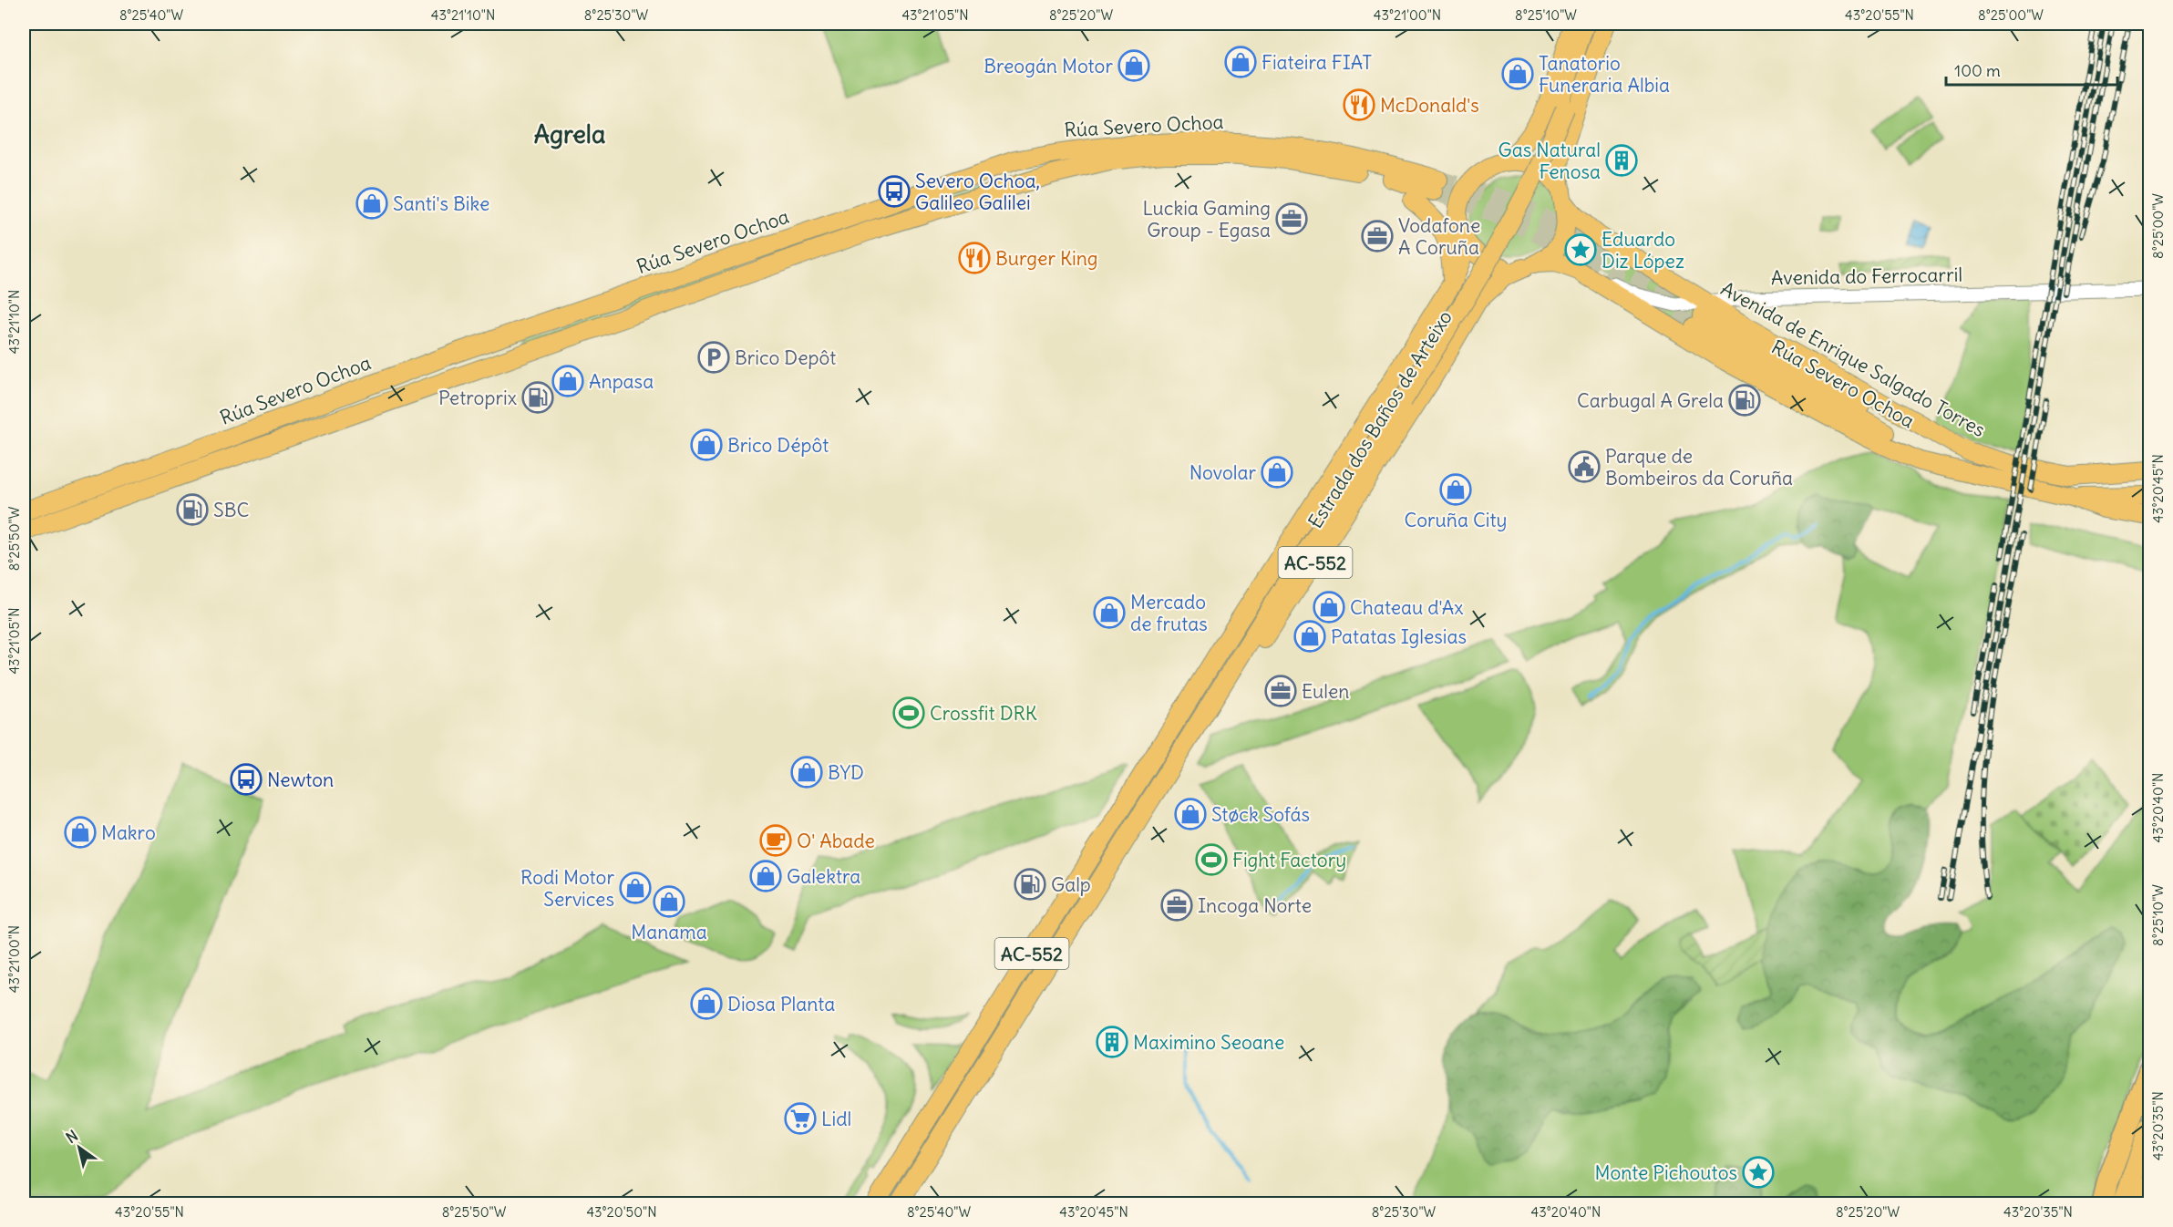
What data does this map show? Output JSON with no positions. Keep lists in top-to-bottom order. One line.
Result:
{"streets":{"main road":["Rúa Severo Ochoa","Avenida de Enrique Salgado Torres","Estrada dos Baños de Arteixo","AC-552"],"street":["Avenida do Ferrocarril"]},"crossings":[["Rúa Severo Ochoa","Avenida do Ferrocarril"],["Rúa Severo Ochoa","Avenida de Enrique Salgado Torres"],["Avenida do Ferrocarril","Avenida de Enrique Salgado Torres"],["Avenida de Enrique Salgado Torres","Estrada dos Baños de Arteixo"],["Avenida de Enrique Salgado Torres","AC-552"],["Estrada dos Baños de Arteixo","AC-552"]],"districts":["Agrela"],"places":{"shop":["Fiateira FIAT","Breogán Motor","Tanatorio Funeraria Albia","Santi's Bike","Anpasa","Brico Dépôt","Novolar","Coruña City","Chateau d'Ax","Mercado de frutas","Patatas Iglesias","BYD","Støck Sofás","Makro","Galektra","Rodi Motor Services","Manama","Diosa Planta"],"restaurant":["McDonald's","Burger King"],"building":["Gas Natural Fenosa","Maximino Seoane"],"bus stop":["Severo Ochoa, Galileo Galilei","Newton"],"office":["Luckia Gaming Group - Egasa","Vodafone A Coruña","Eulen","Incoga Norte"],"place":["Eduardo Diz López","Monte Pichoutos"],"parking":["Brico Depôt"],"fuel station":["Petroprix","Carbugal A Grela","SBC","Galp"],"public building":["Parque de Bombeiros da Coruña"],"sports":["Crossfit DRK","Fight Factory"],"cafe":["O' Abade"],"supermarket":["Lidl"]},"scale_bar":"100 m","north":"top left","coordinates":["8°25'40\"W","43°21'10\"N","8°25'30\"W","43°21'05\"N","8°25'20\"W","43°21'00\"N","8°25'10\"W","43°20'55\"N","8°25'00\"W","43°20'45\"N","8°25'50\"W","43°20'40\"N","43°20'35\"N","43°20'50\"N"]}
